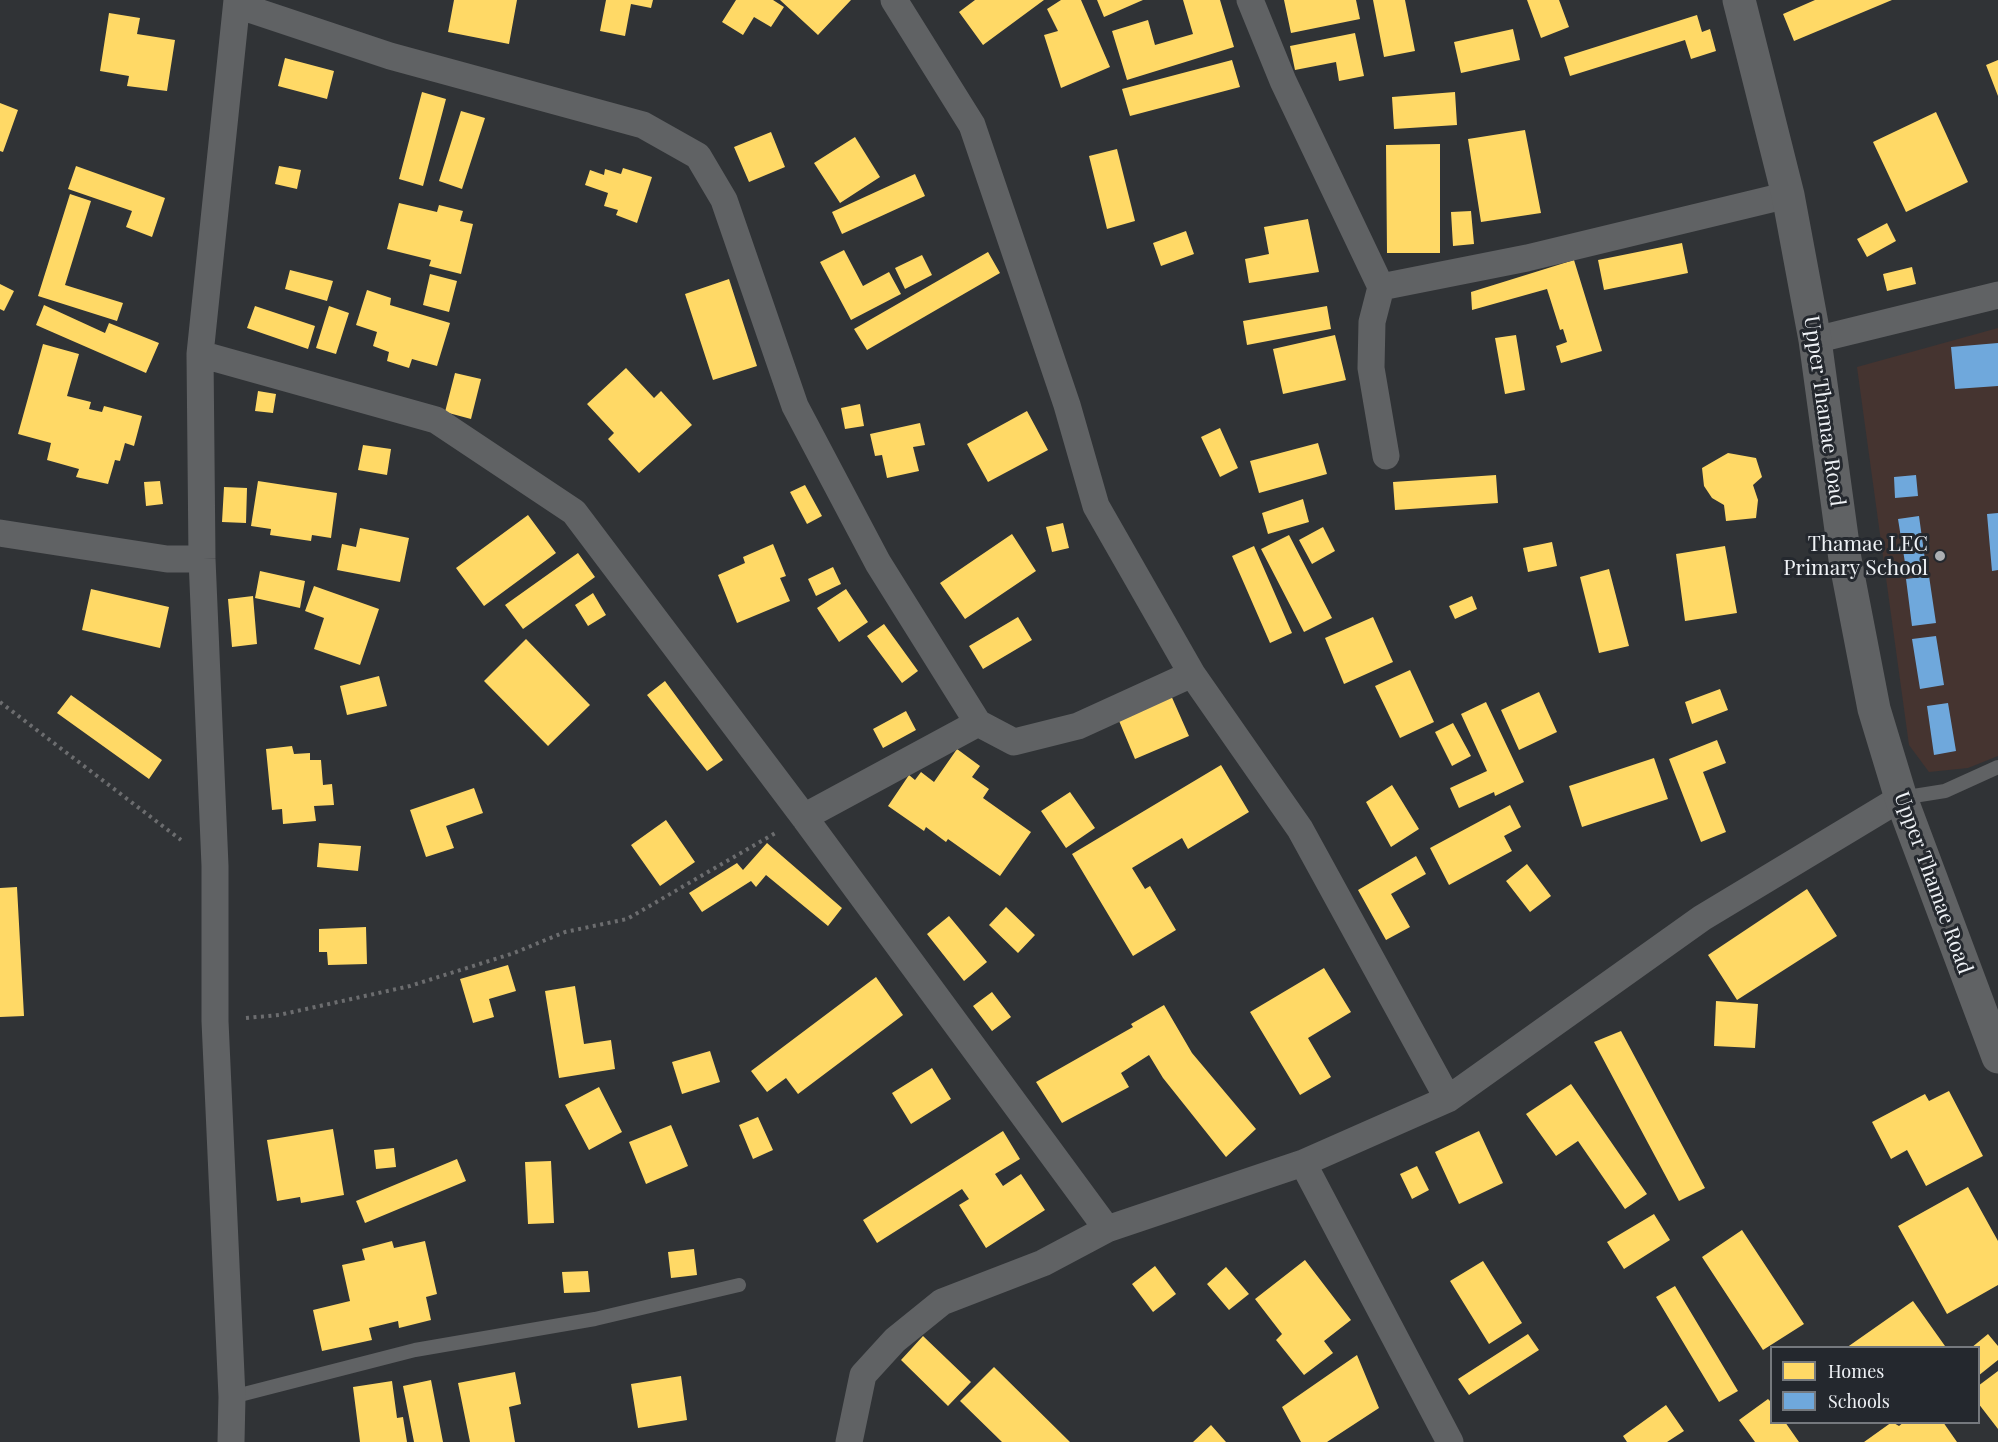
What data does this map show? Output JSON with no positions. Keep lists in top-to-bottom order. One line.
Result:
{"streets":{"street":["Upper Thamae Road"]},"places":["Thamae LEC Primary School"],"legend":["Homes","Schools"]}
